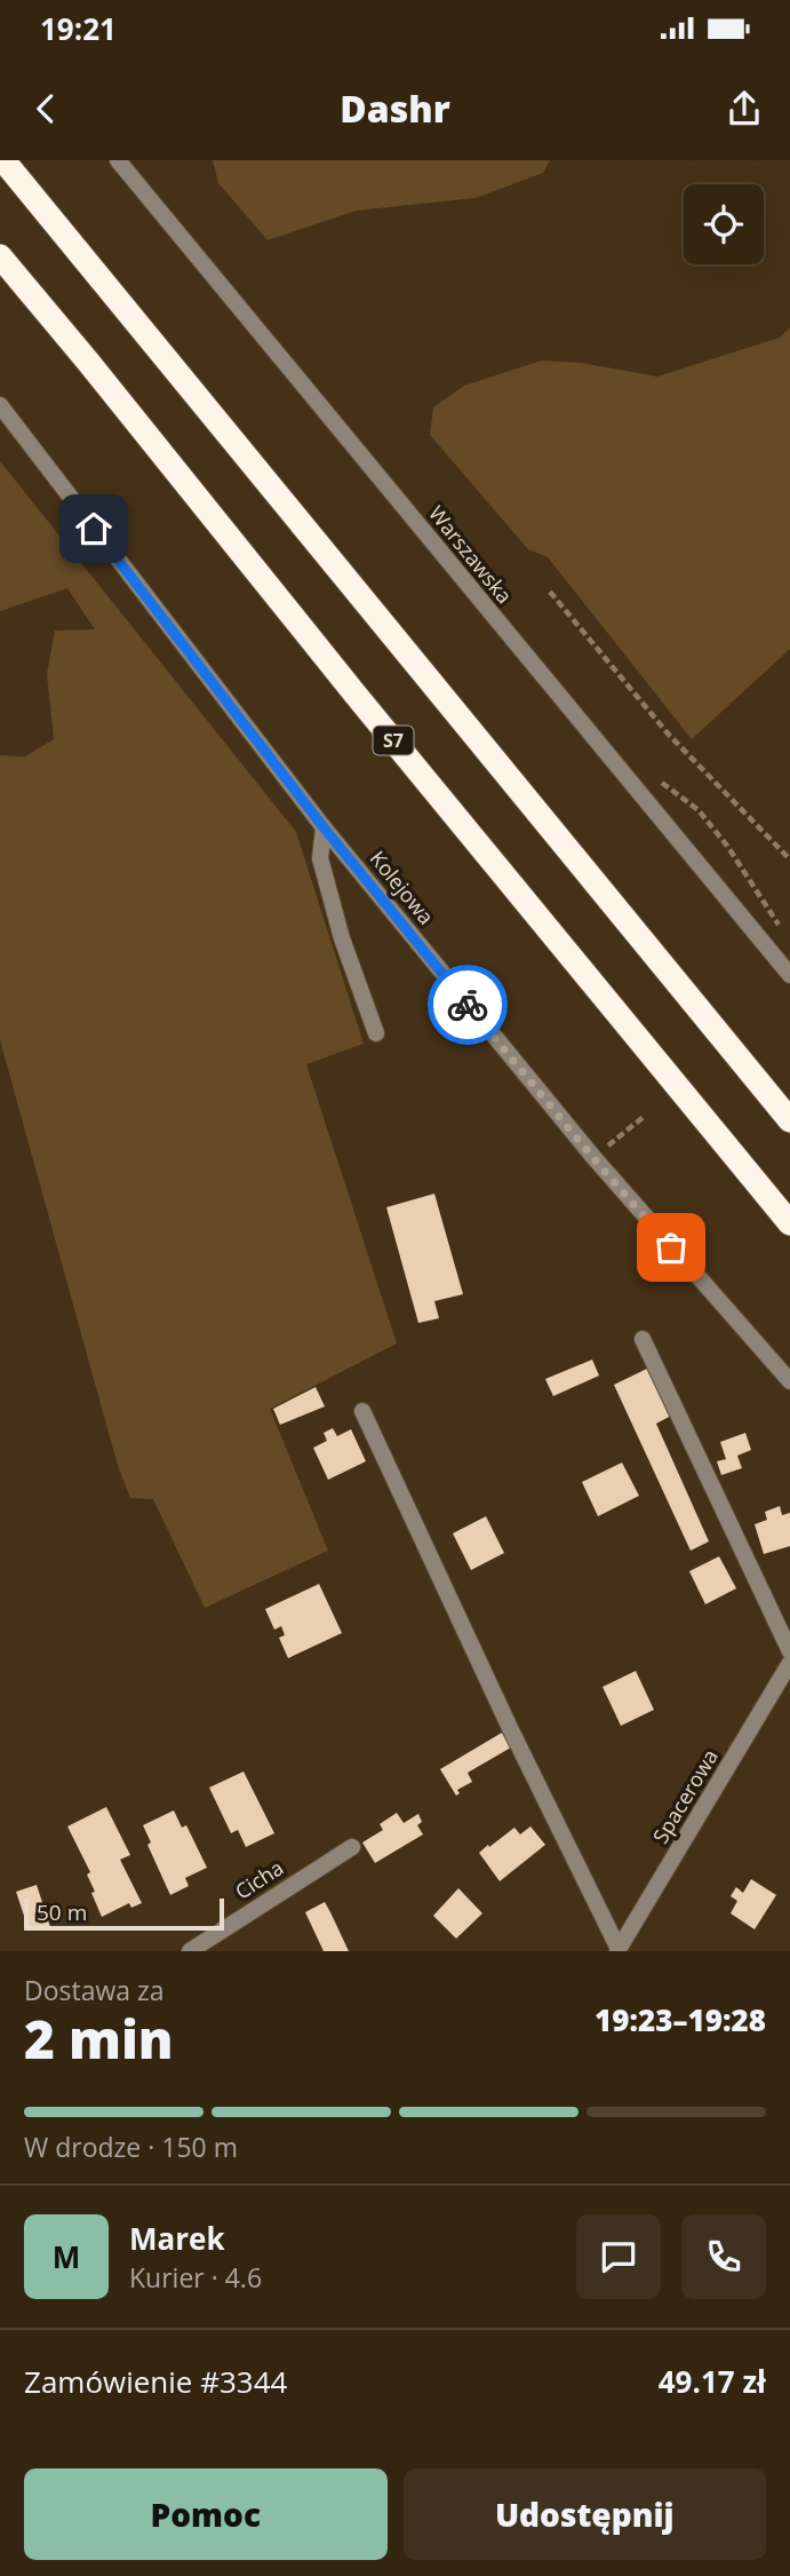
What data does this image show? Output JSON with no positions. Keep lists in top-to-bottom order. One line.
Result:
{"streets":{"highway":["S7"],"street":["Warszawska","Kolejowa","Spacerowa","Cicha"]},"scale_bar":"50 m","page":{"status":"19:21","header":"Dashr","scale":"50 m","heading":["2 min","Dostawa za","19:23–19:28"],"panel":["Marek","Kurier · 4.6","Zamówienie #3344","49.17 zł"],"bar":"W drodze · 150 m","round":"M","buttons":["Pomoc","Udostępnij"]}}
